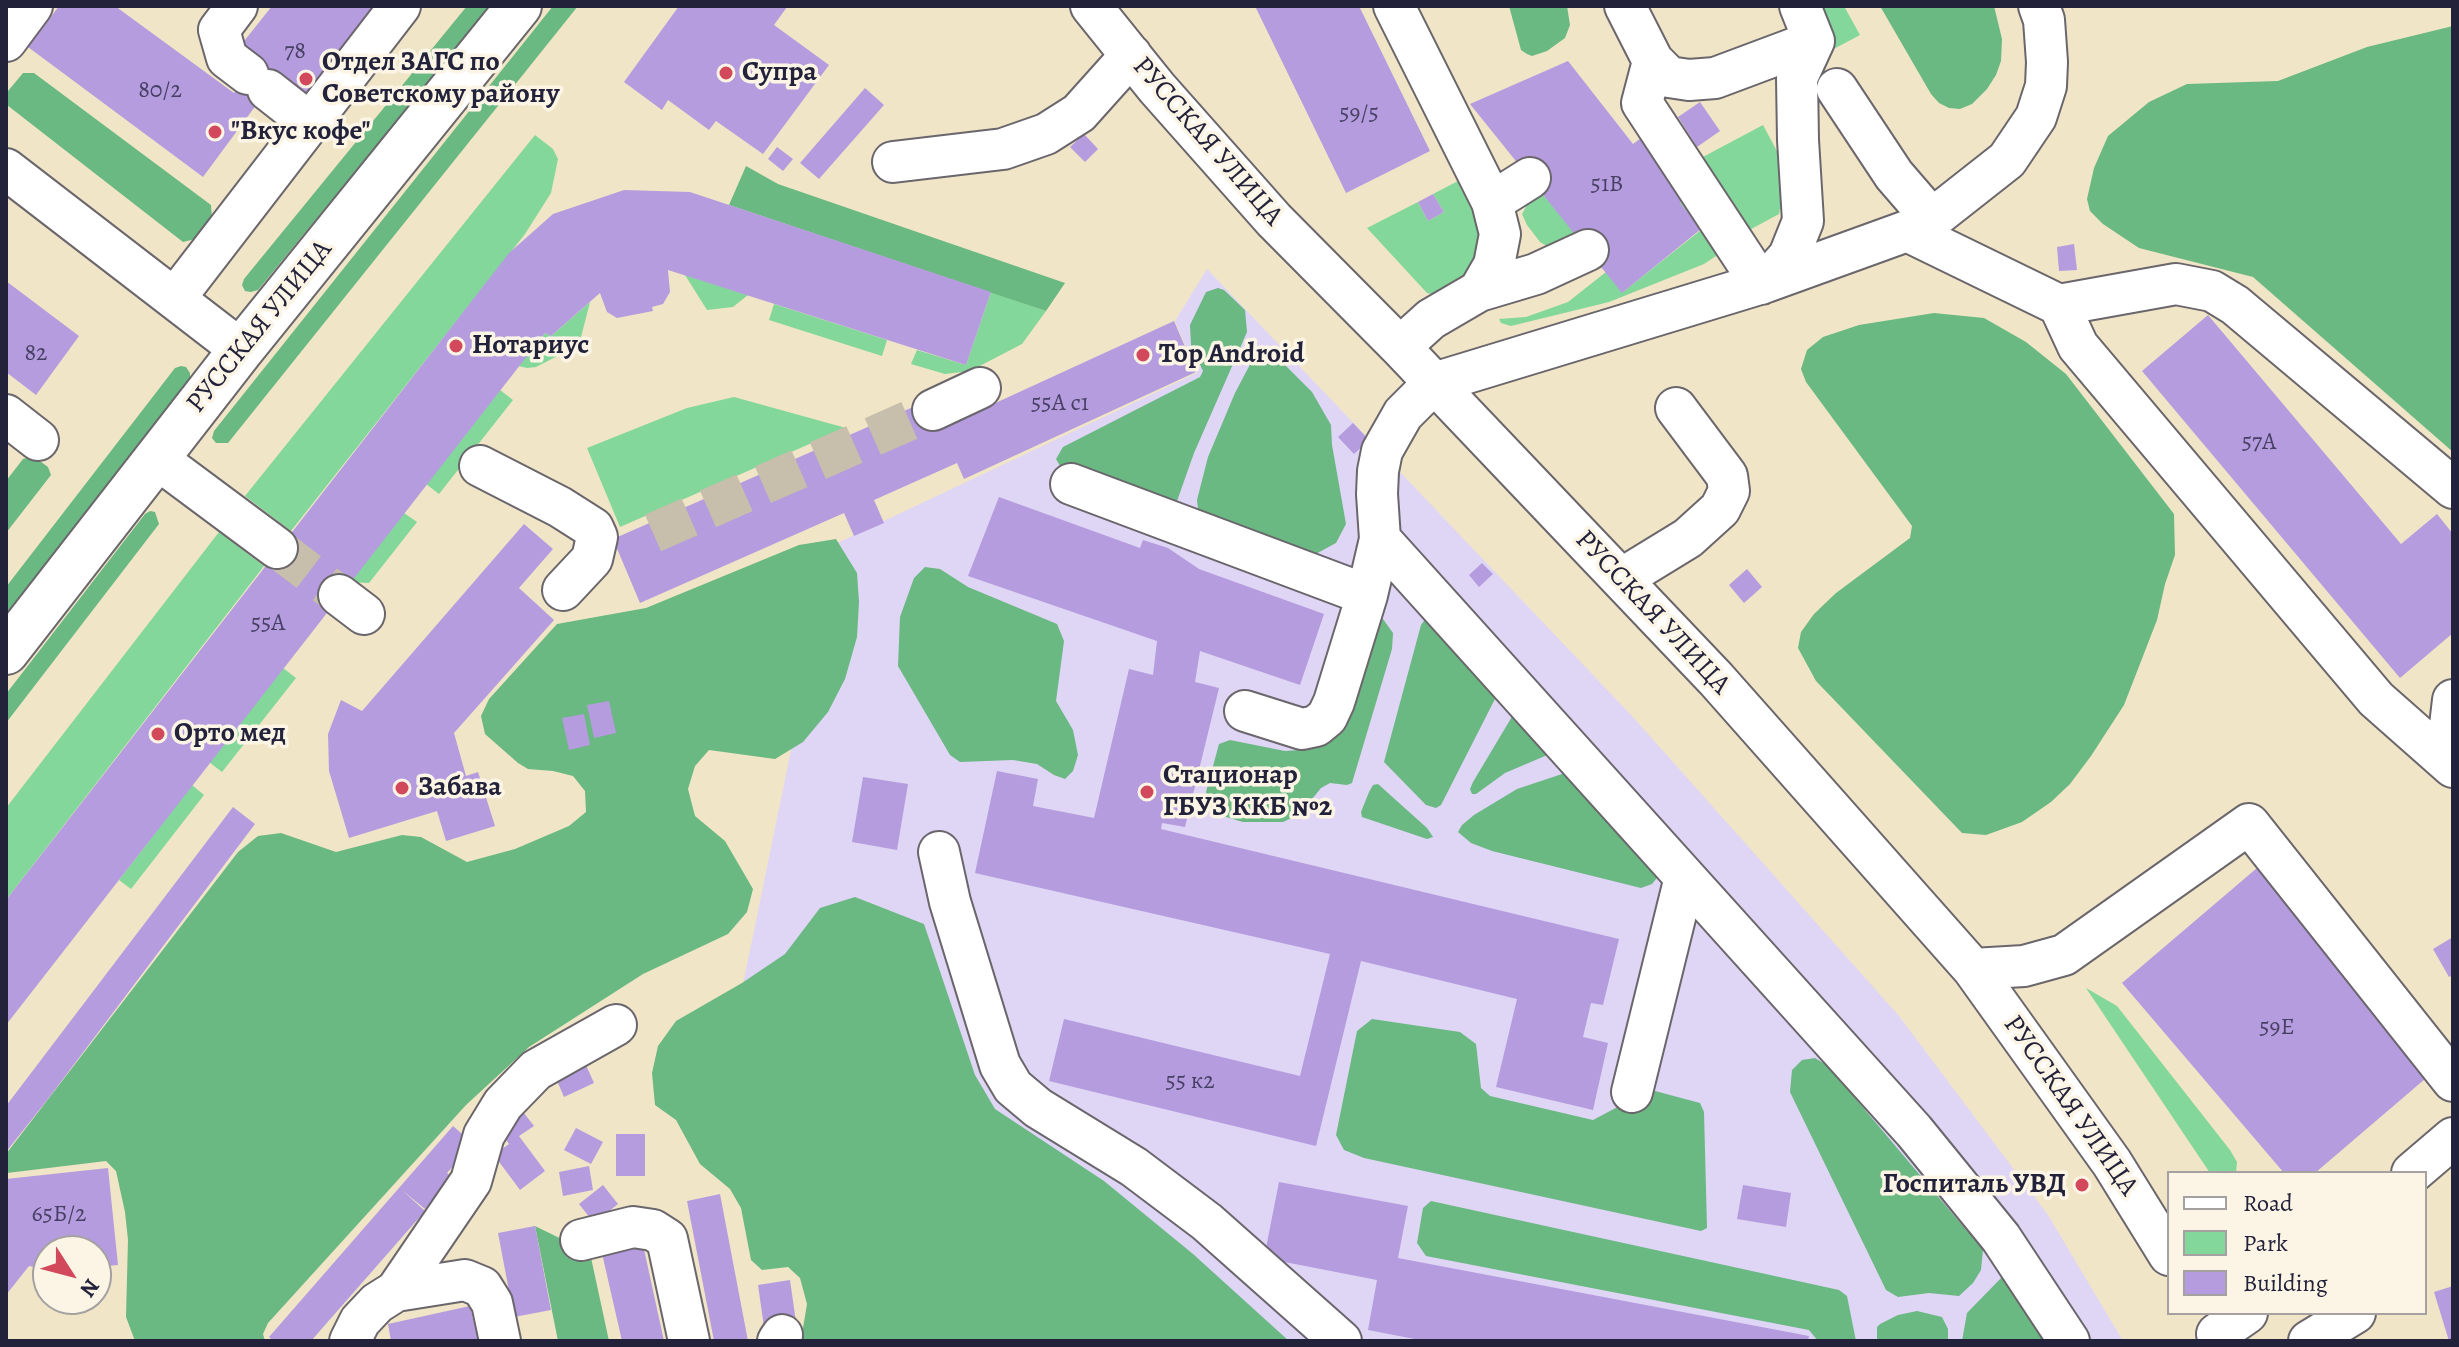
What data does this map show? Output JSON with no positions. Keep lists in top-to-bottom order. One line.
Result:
{"streets":{"main road":["РУССКАЯ УЛИЦА"]},"places":["Супра","Отдел ЗАГС по Советскому району","\"Вкус кофе\"","Нотариус","Top Android","Орто мед","Забава","Стационар ГБУЗ ККБ №2","Госпиталь УВД"],"house_numbers":["78","80/2","59/5","51В","82","55А с1","57А","55А","59Е","55 к2","65Б/2"],"legend":["Road","Park","Building"],"north":"bottom right"}
